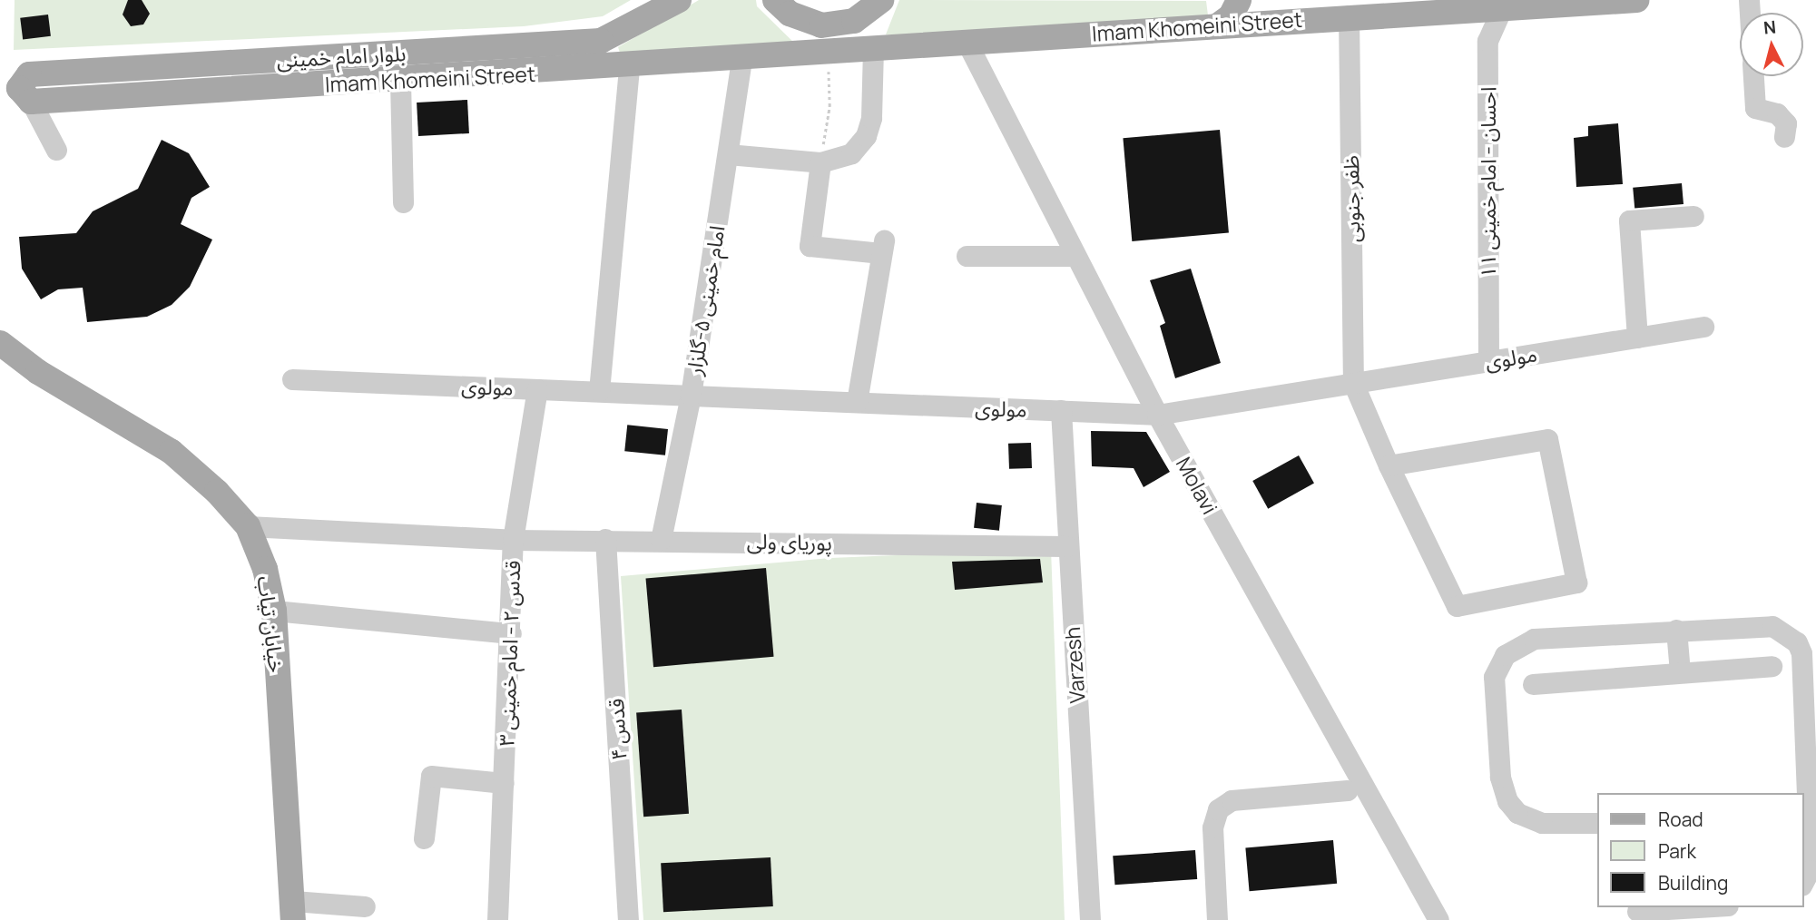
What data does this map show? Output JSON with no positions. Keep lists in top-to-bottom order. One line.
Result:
{"streets":{"main road":["Imam Khomeini Street","بلوار امام خمینی","خیابان تیاب"],"street":["احسان - امام خمینی ۱۱","ظفر جنوبی","امام خمینی ۵-گلزار","مولوی","Molavi","پوریای ولی","قدس ۲ - امام خمینی ۳","Varzesh","قدس ۴"]},"crossings":[["Imam Khomeini Street","بلوار امام خمینی"],["Imam Khomeini Street","احسان - امام خمینی ۱۱"],["Imam Khomeini Street","ظفر جنوبی"],["Imam Khomeini Street","امام خمینی ۵-گلزار"],["Imam Khomeini Street","Molavi"],["احسان - امام خمینی ۱۱","مولوی"],["ظفر جنوبی","مولوی"],["امام خمینی ۵-گلزار","مولوی"],["امام خمینی ۵-گلزار","پوریای ولی"],["مولوی","Molavi"],["مولوی","قدس ۲ - امام خمینی ۳"],["مولوی","Varzesh"],["پوریای ولی","خیابان تیاب"],["پوریای ولی","قدس ۲ - امام خمینی ۳"],["پوریای ولی","Varzesh"],["پوریای ولی","قدس ۴"]],"legend":["Road","Park","Building"],"north":"top"}
